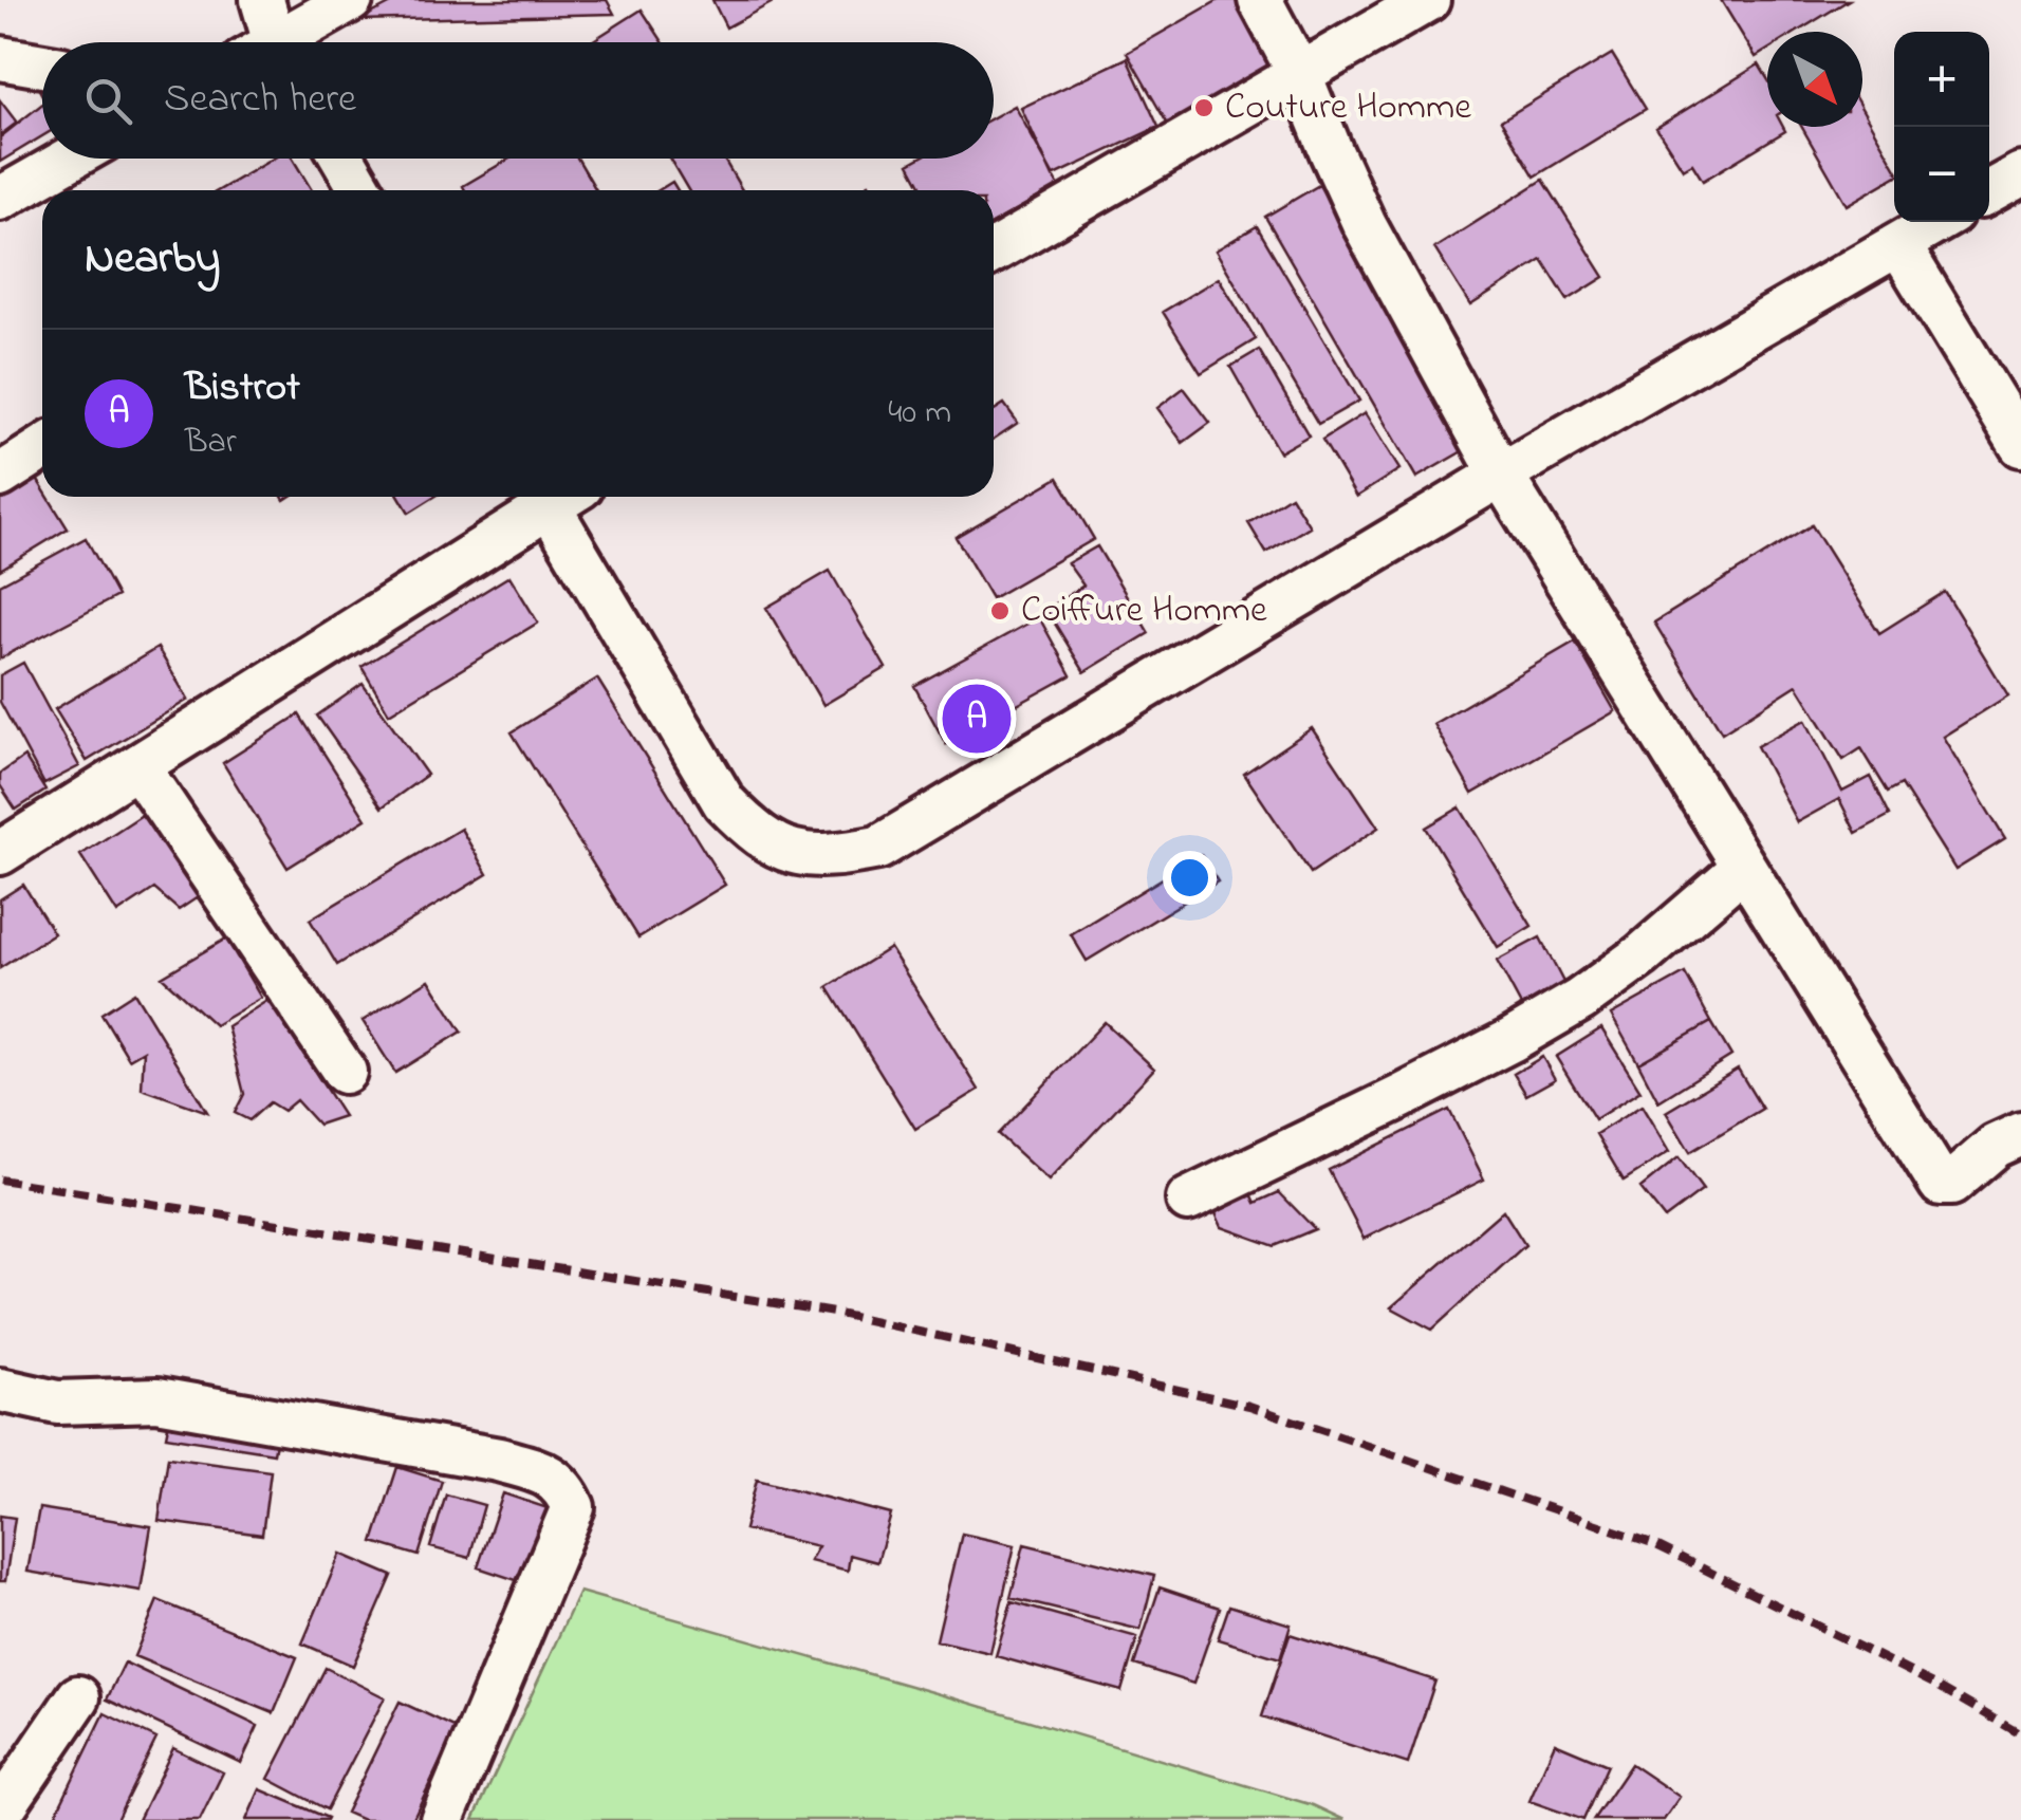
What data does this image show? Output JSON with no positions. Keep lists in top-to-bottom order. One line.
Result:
{"places":["Couture Homme","Coiffure Homme"],"north":"bottom right","page":{"map_buttons":["+","−"],"search":"Search here","heading":"Nearby","list":[{"mark":"A","name":"Bistrot","note":"Bar","value":"40 m"}],"pins":"A"}}
